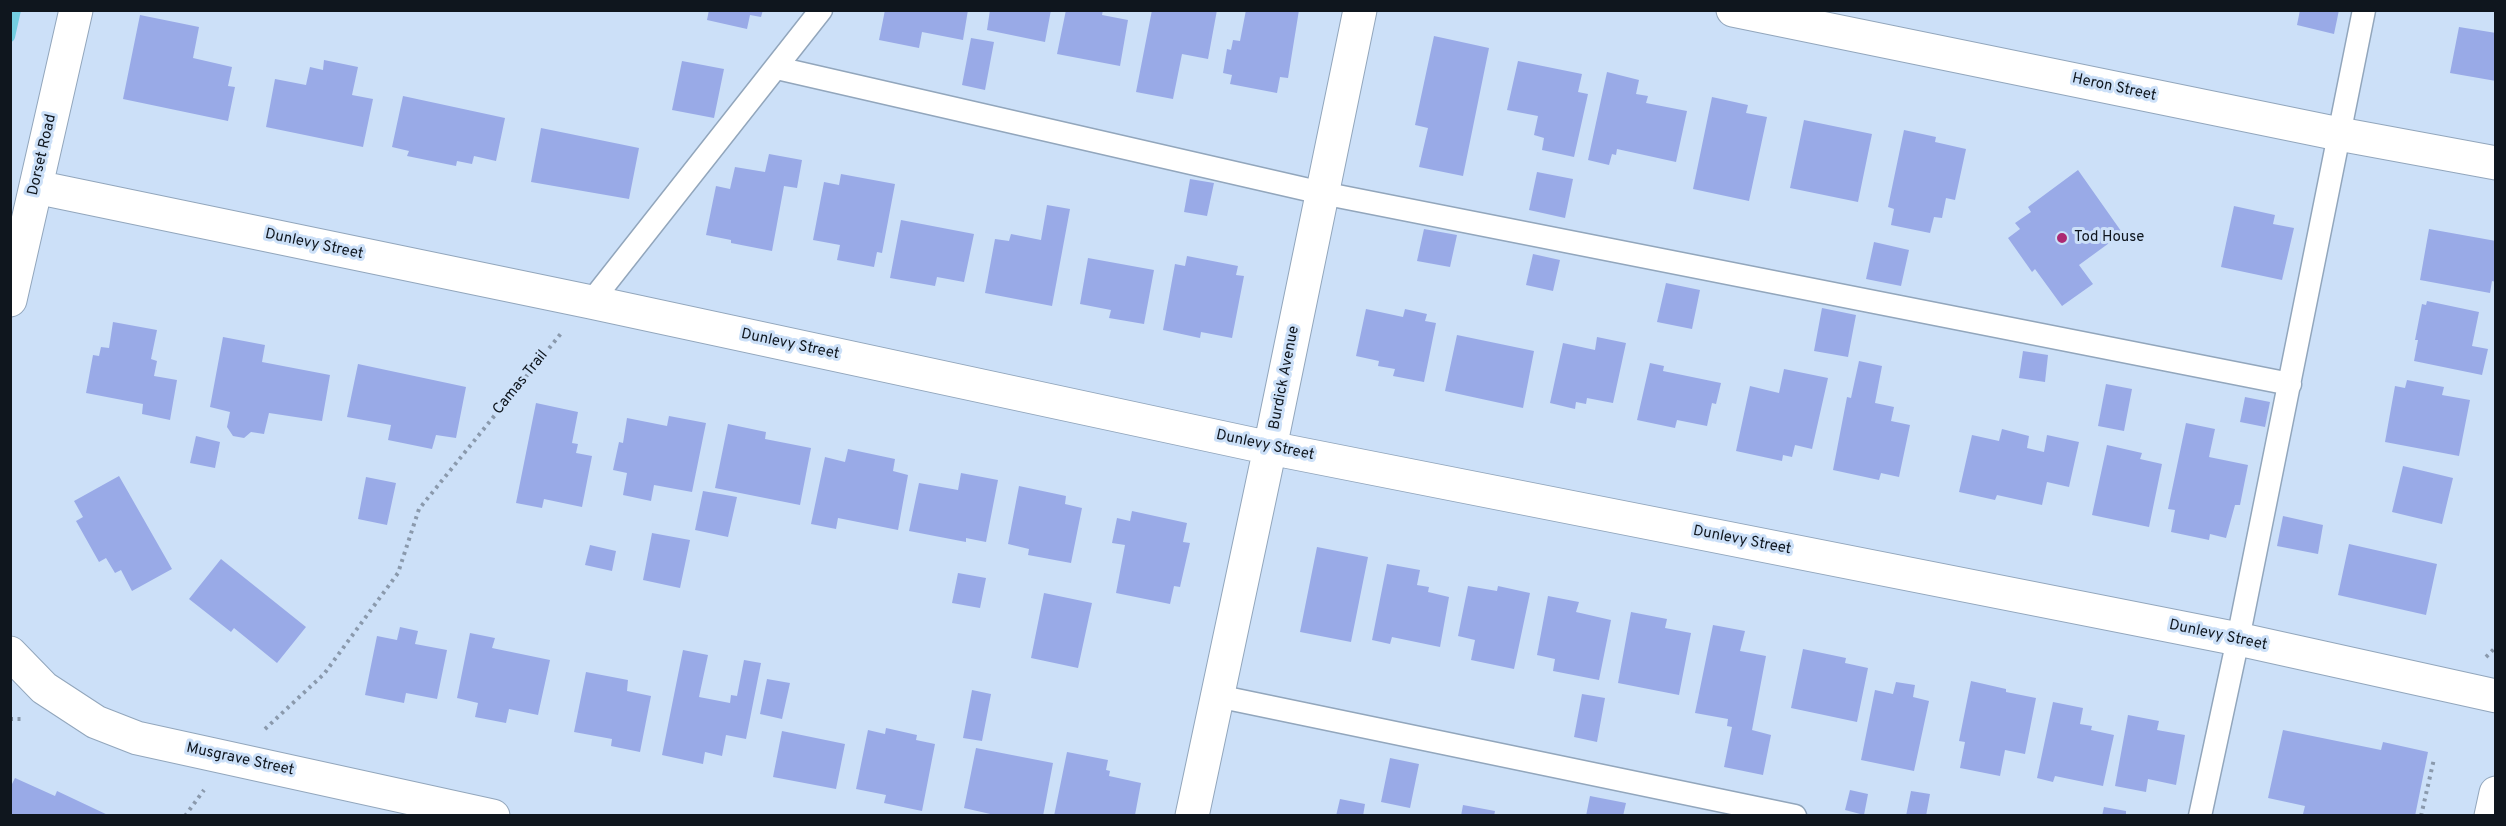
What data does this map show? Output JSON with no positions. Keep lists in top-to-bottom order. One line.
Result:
{"streets":{"street":["Heron Street","Dorset Road","Dunlevy Street","Burdick Avenue","Musgrave Street"],"path":["Camas Trail"]},"crossings":[["Dorset Road","Dunlevy Street"],["Dunlevy Street","Burdick Avenue"],["Dunlevy Street","Camas Trail"],["Camas Trail","Musgrave Street"]],"places":["Tod House"]}
